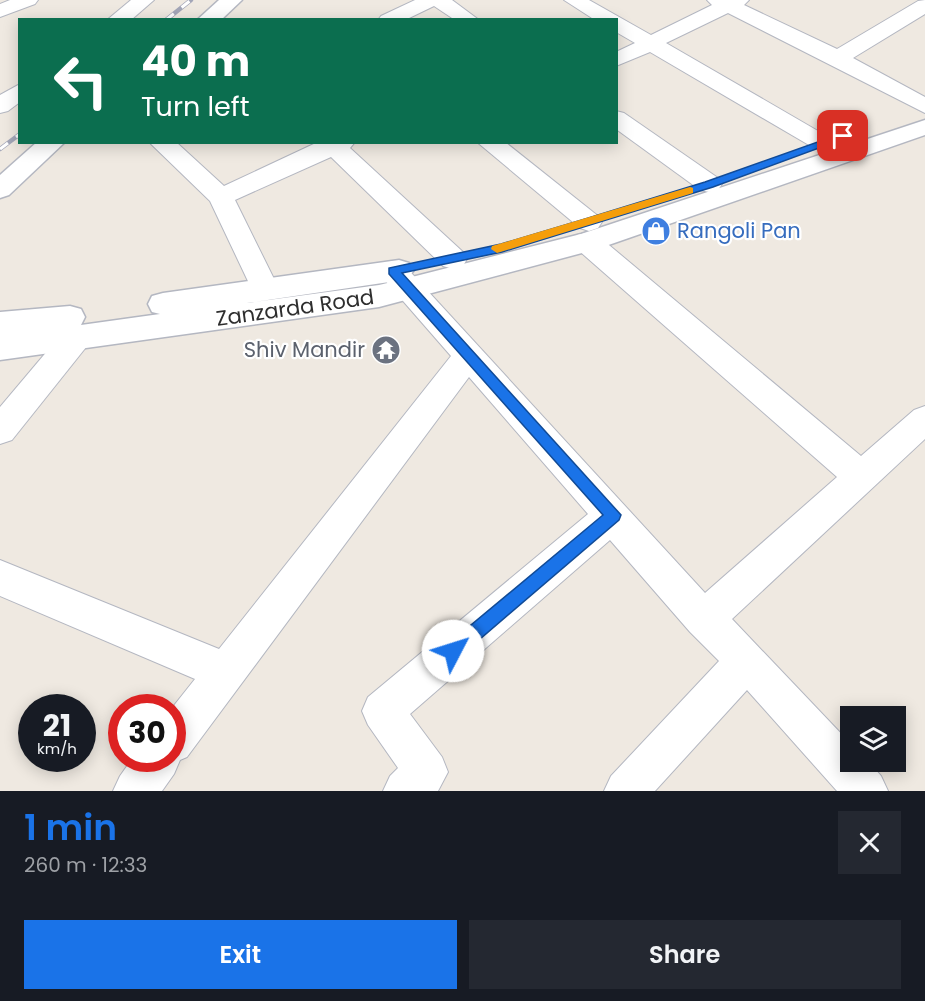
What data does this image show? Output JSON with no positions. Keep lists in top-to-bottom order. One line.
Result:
{"streets":{"main road":["Zanzarda Road"]},"places":{"shop":["Rangoli Pan"],"temple":["Shiv Mandir"]},"page":{"turn":["40 m","Turn left"],"speed":"21 km/h","limit":"30","heading":["1 min","260 m · 12:33"],"buttons":["Exit","Share"]}}
